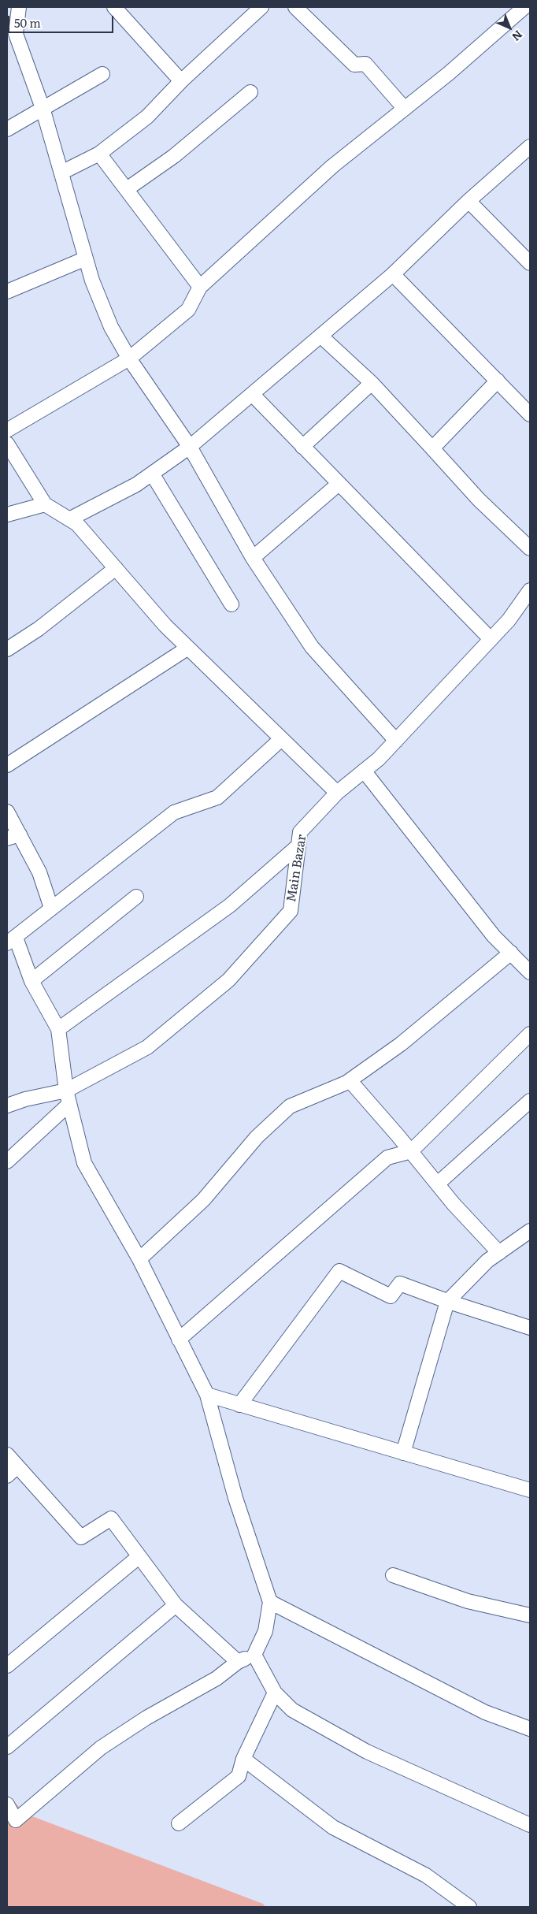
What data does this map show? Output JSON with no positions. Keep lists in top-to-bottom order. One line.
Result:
{"streets":{"street":["Main Bazar"]},"scale_bar":"50 m","north":"bottom right"}
